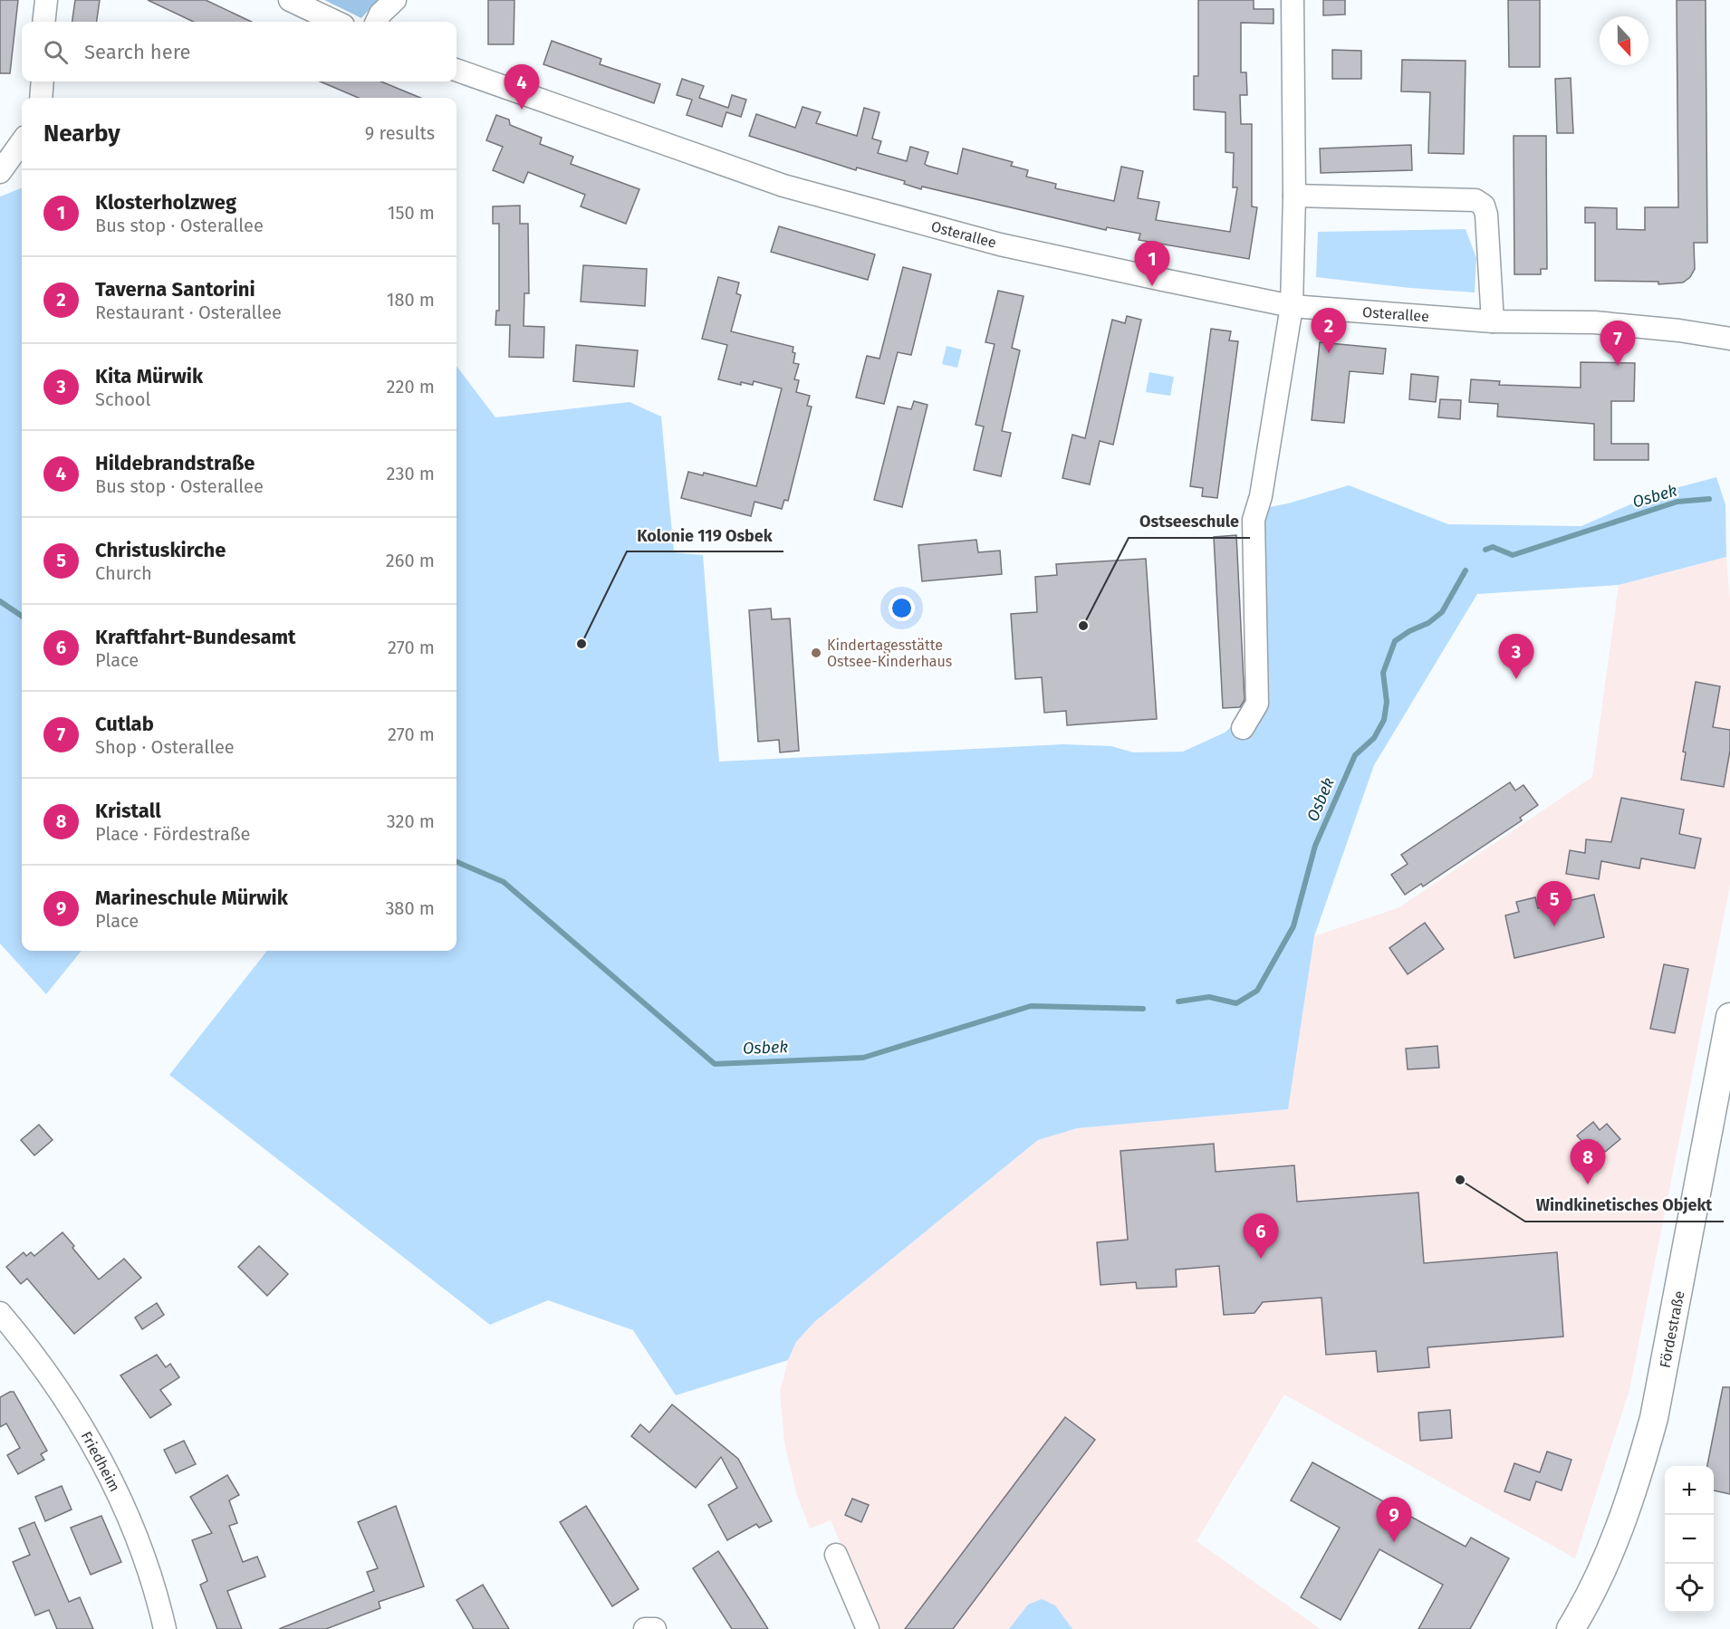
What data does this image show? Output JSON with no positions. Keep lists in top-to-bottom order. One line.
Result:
{"streets":{"main road":["Fördestraße"],"street":["Osterallee","Friedheim"]},"water":["Osbek"],"places":["Ostseeschule","Kolonie 119 Osbek","Kindertagesstätte Ostsee-Kinderhaus","Windkinetisches Objekt"],"north":"bottom","page":{"search":"Search here","pins":["4","1","2","7","3","5","8","6","9"],"heading":["Nearby","9 results"],"list":[{"mark":"1","name":"Klosterholzweg","note":"Bus stop · Osterallee","value":"150 m"},{"mark":"2","name":"Taverna Santorini","note":"Restaurant · Osterallee","value":"180 m"},{"mark":"3","name":"Kita Mürwik","note":"School","value":"220 m"},{"mark":"4","name":"Hildebrandstraße","note":"Bus stop · Osterallee","value":"230 m"},{"mark":"5","name":"Christuskirche","note":"Church","value":"260 m"},{"mark":"6","name":"Kraftfahrt-Bundesamt","note":"Place","value":"270 m"},{"mark":"7","name":"Cutlab","note":"Shop · Osterallee","value":"270 m"},{"mark":"8","name":"Kristall","note":"Place · Fördestraße","value":"320 m"},{"mark":"9","name":"Marineschule Mürwik","note":"Place","value":"380 m"}],"map_buttons":["+","−"]}}
